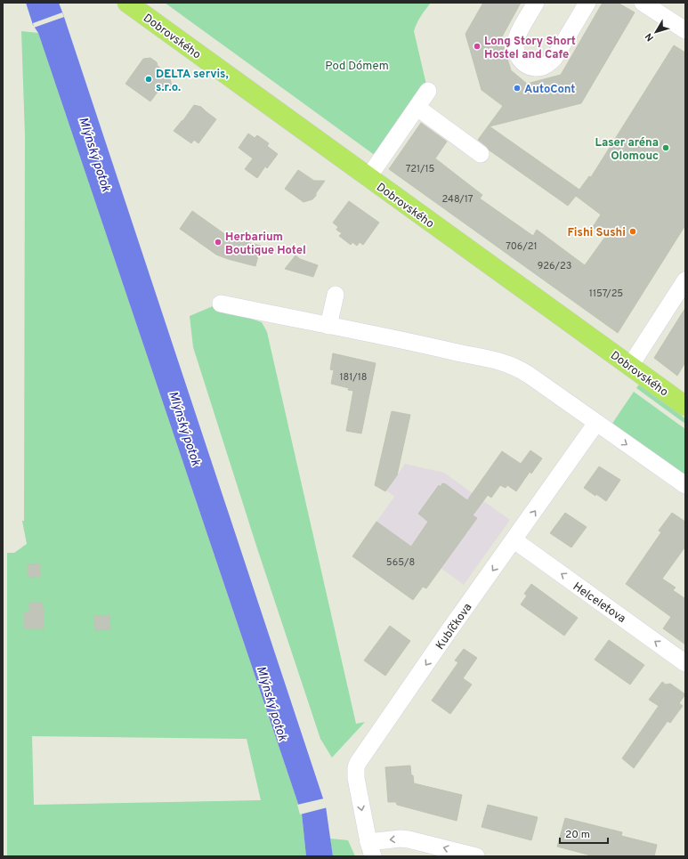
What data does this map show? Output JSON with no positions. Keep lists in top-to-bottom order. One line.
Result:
{"streets":{"main road":["Dobrovského"],"street":["Helceletova","Kubíčkova"]},"crossings":[["Helceletova","Kubíčkova"]],"water":["Mlýnský potok"],"parks":["Pod Dómem"],"places":["Long Story Short Hostel and Cafe","DELTA servis, s.r.o.","AutoCont","Laser aréna Olomouc","Fishi Sushi","Herbarium Boutique Hotel"],"house_numbers":["721/15","248/17","706/21","926/23","1157/25","181/18","565/8"],"scale_bar":"20 m","north":"bottom left"}
